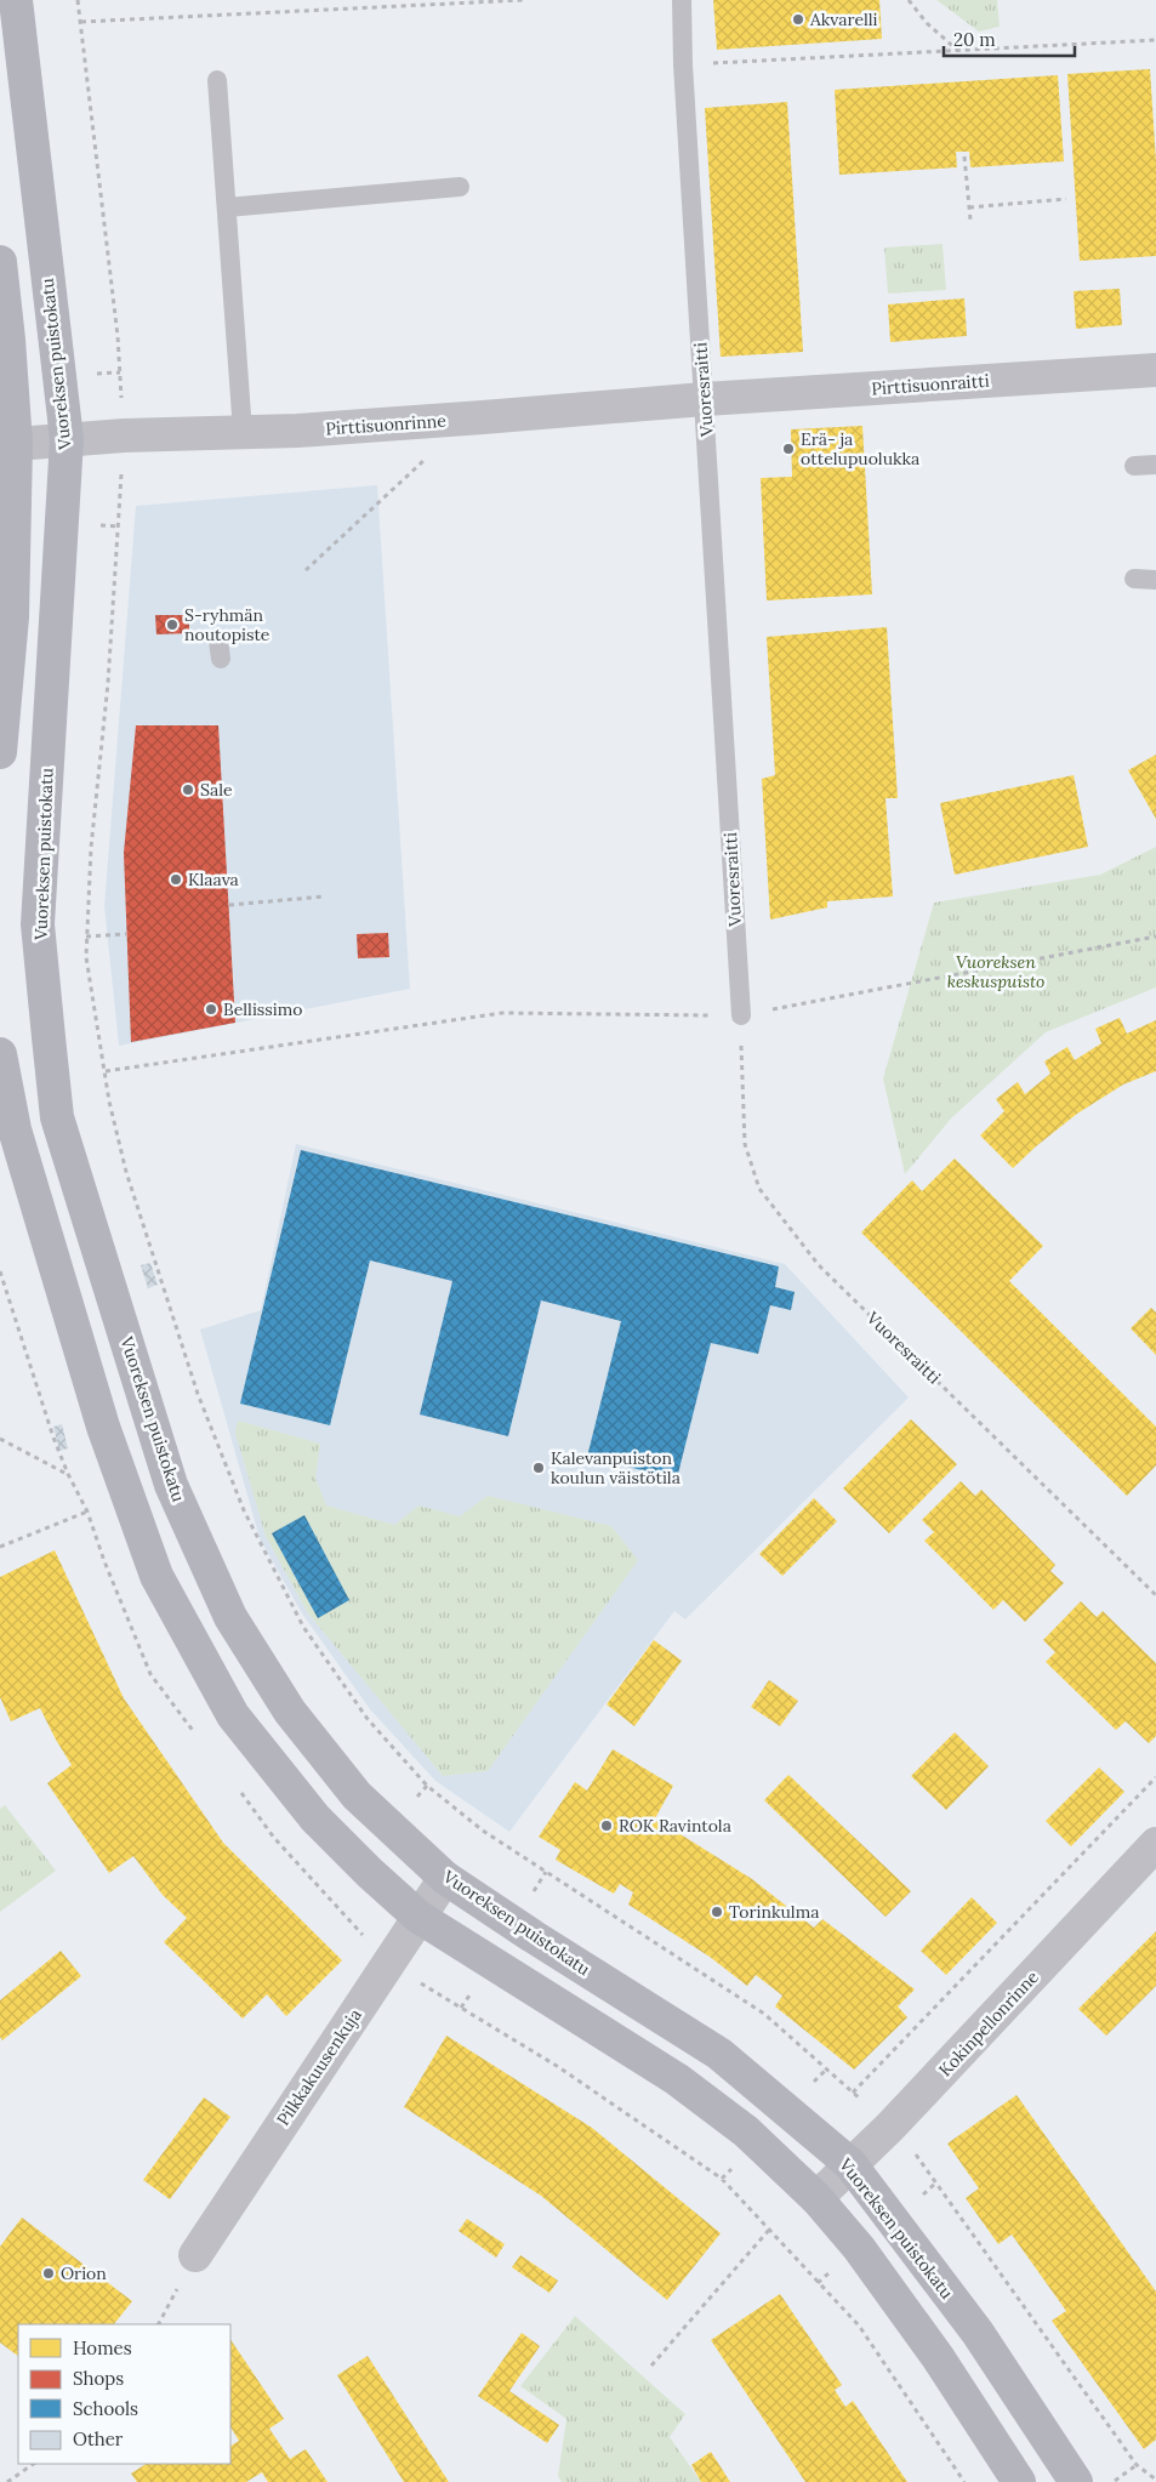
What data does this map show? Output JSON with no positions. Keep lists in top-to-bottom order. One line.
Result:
{"streets":{"main road":["Vuoreksen puistokatu"],"street":["Pirttisuonraitti","Pirttisuonrinne","Kokinpellonrinne","Pilkkakuusenkuja"],"lane":["Vuoresraitti"]},"crossings":[["Vuoreksen puistokatu","Pirttisuonrinne"],["Vuoreksen puistokatu","Kokinpellonrinne"],["Vuoreksen puistokatu","Pilkkakuusenkuja"],["Pirttisuonraitti","Vuoresraitti"],["Pirttisuonraitti","Pirttisuonrinne"],["Vuoresraitti","Pirttisuonrinne"]],"parks":["Vuoreksen keskuspuisto"],"places":["Akvarelli","Erä- ja ottelupuolukka","S-ryhmän noutopiste","Sale","Klaava","Bellissimo","Kalevanpuiston koulun väistötila","ROK Ravintola","Torinkulma","Orion"],"legend":["Homes","Shops","Schools","Other"],"scale_bar":"20 m"}
